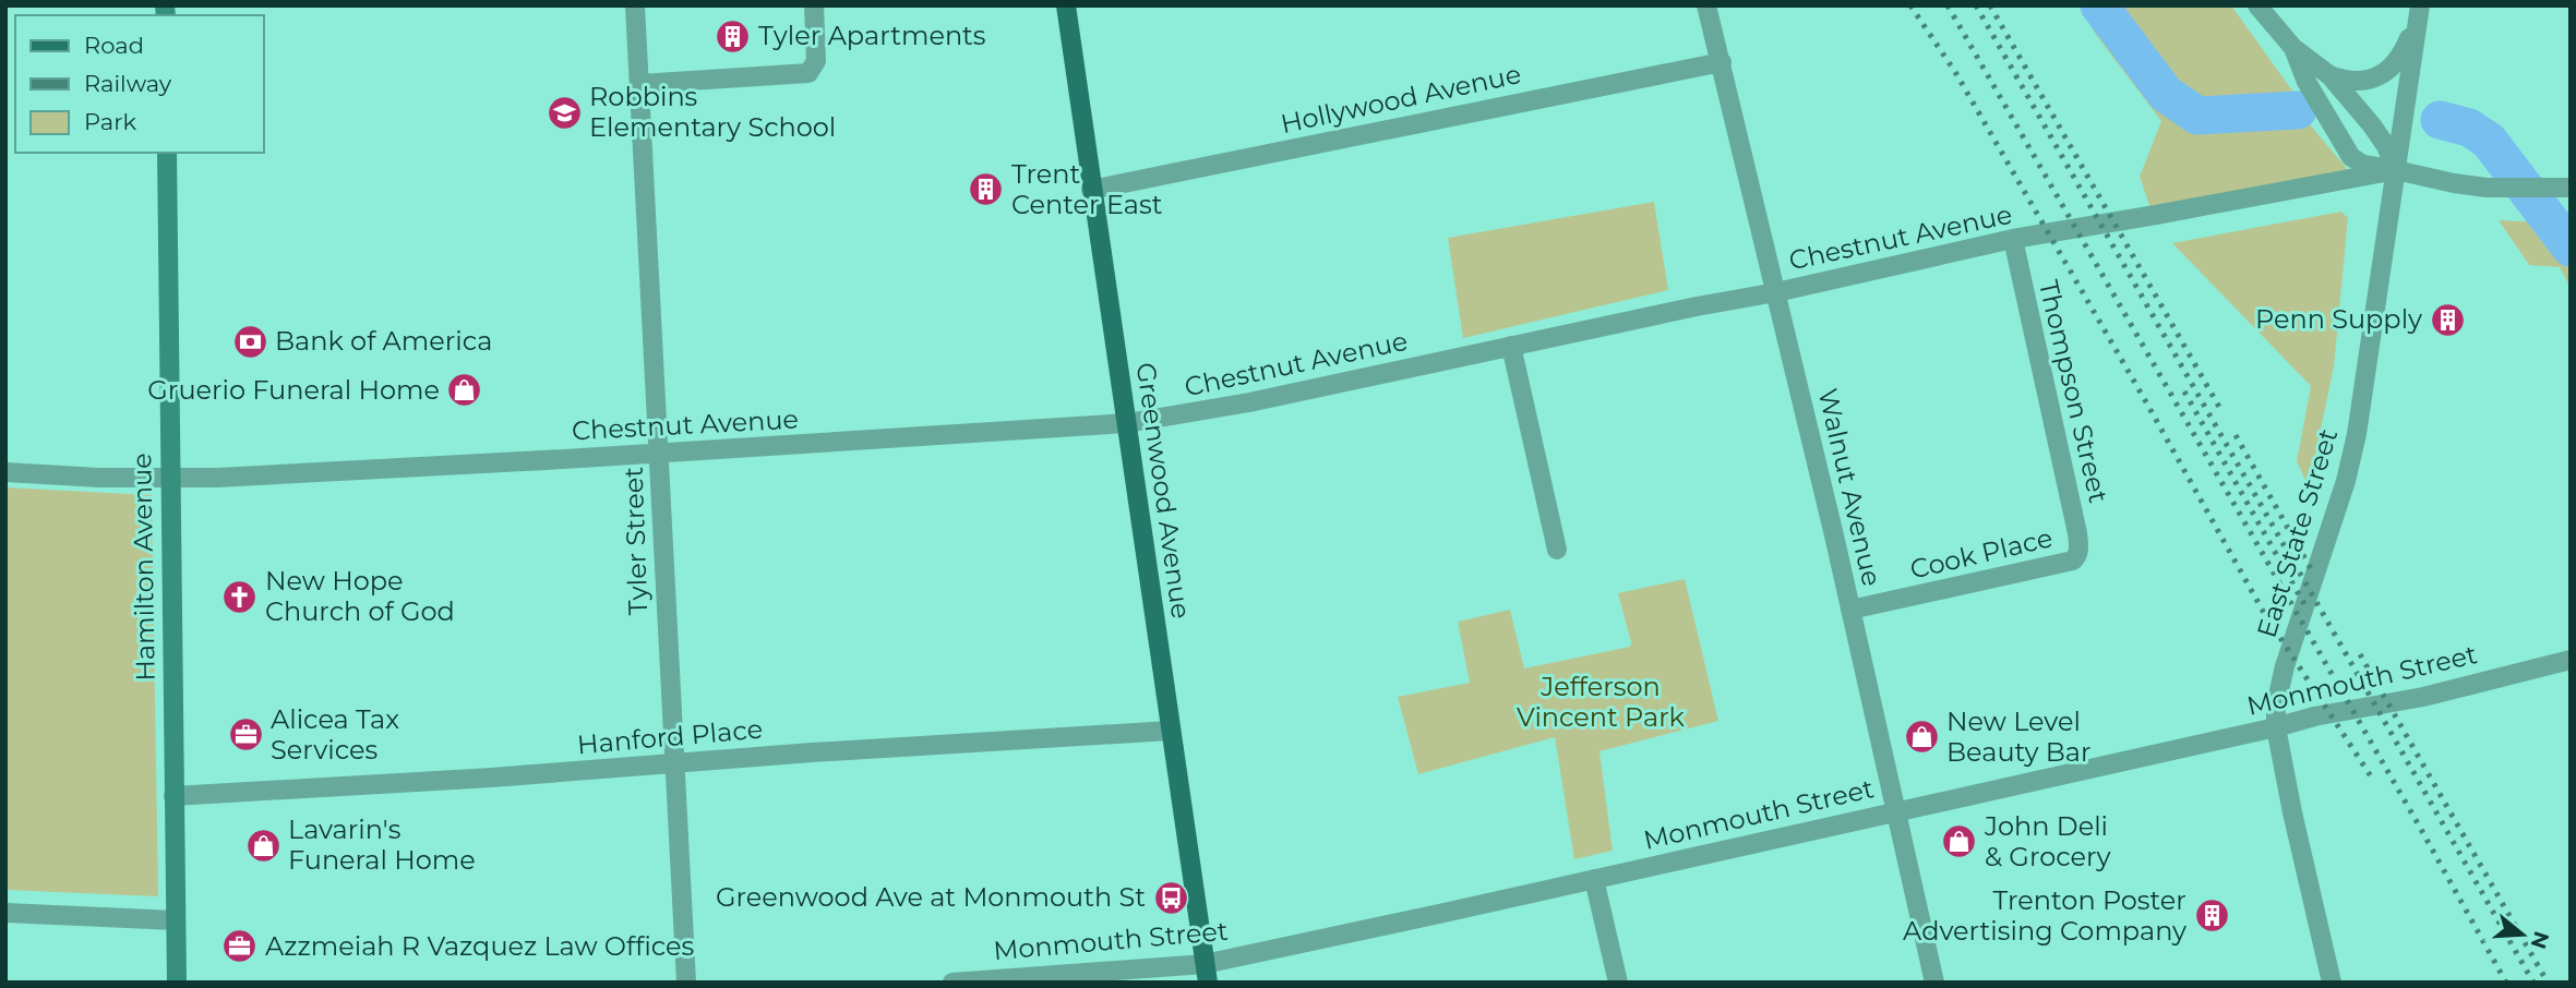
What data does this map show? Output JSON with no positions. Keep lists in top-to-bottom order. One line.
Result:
{"streets":{"main road":["Greenwood Avenue","Hamilton Avenue"],"street":["Hollywood Avenue","Chestnut Avenue","Thompson Street","Walnut Avenue","East State Street","Tyler Street","Cook Place","Monmouth Street","Hanford Place"]},"crossings":[["Hollywood Avenue","Walnut Avenue"],["Hollywood Avenue","Greenwood Avenue"],["Chestnut Avenue","Thompson Street"],["Chestnut Avenue","Walnut Avenue"],["Chestnut Avenue","Greenwood Avenue"],["Chestnut Avenue","East State Street"],["Chestnut Avenue","Tyler Street"],["Chestnut Avenue","Hamilton Avenue"],["Thompson Street","Cook Place"],["Walnut Avenue","Cook Place"],["Walnut Avenue","Monmouth Street"],["Greenwood Avenue","Monmouth Street"],["Greenwood Avenue","Hanford Place"],["East State Street","Monmouth Street"],["Tyler Street","Hanford Place"],["Hamilton Avenue","Hanford Place"]],"parks":["Jefferson Vincent Park"],"places":{"building":["Tyler Apartments","Trent Center East","Penn Supply","Trenton Poster Advertising Company"],"school or university":["Robbins Elementary School"],"bank":["Bank of America"],"shop":["Gruerio Funeral Home","New Level Beauty Bar","John Deli & Grocery","Lavarin's Funeral Home"],"church":["New Hope Church of God"],"office":["Alicea Tax Services","Azzmeiah R Vazquez Law Offices"],"bus stop":["Greenwood Ave at Monmouth St"]},"legend":["Road","Railway","Park"],"north":"right"}
